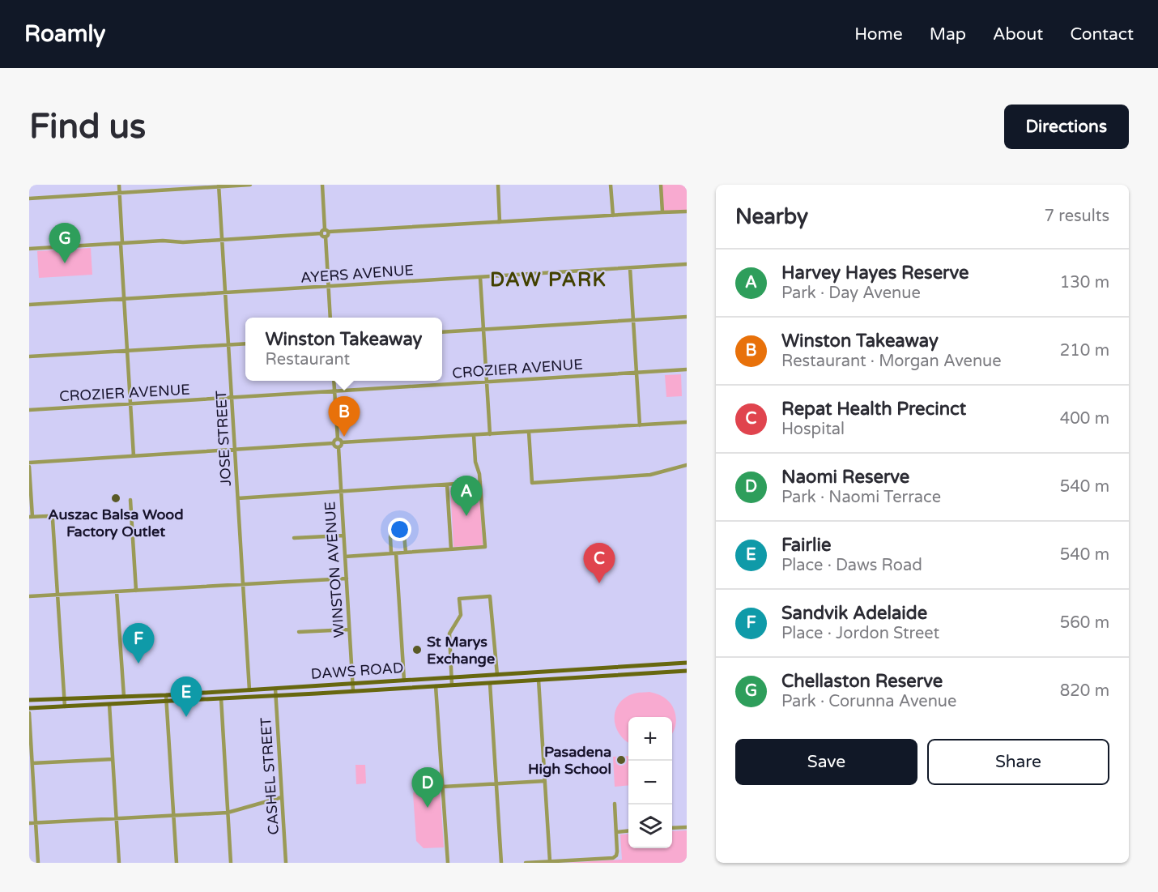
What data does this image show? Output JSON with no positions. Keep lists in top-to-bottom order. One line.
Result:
{"streets":{"main road":["DAWS ROAD"],"street":["AYERS AVENUE","CROZIER AVENUE","JOSE STREET","WINSTON AVENUE","CASHEL STREET"]},"crossings":[["AYERS AVENUE","JOSE STREET"],["CROZIER AVENUE","JOSE STREET"],["JOSE STREET","DAWS ROAD"],["WINSTON AVENUE","DAWS ROAD"],["DAWS ROAD","CASHEL STREET"]],"districts":["DAW PARK"],"places":["Auszac Balsa Wood Factory Outlet","St Marys Exchange","Pasadena High School"],"page":{"header":"Roamly","nav":["Home","Map","About","Contact"],"buttons":["Directions",["Save","Share"]],"title":"Find us","heading":["Nearby","7 results"],"pins":["G","B","A","C","F","E","D"],"list":[{"mark":"A","name":"Harvey Hayes Reserve","note":"Park · Day Avenue","value":"130 m"},{"mark":"B","name":"Winston Takeaway","note":"Restaurant · Morgan Avenue","value":"210 m"},{"mark":"C","name":"Repat Health Precinct","note":"Hospital","value":"400 m"},{"mark":"D","name":"Naomi Reserve","note":"Park · Naomi Terrace","value":"540 m"},{"mark":"E","name":"Fairlie","note":"Place · Daws Road","value":"540 m"},{"mark":"F","name":"Sandvik Adelaide","note":"Place · Jordon Street","value":"560 m"},{"mark":"G","name":"Chellaston Reserve","note":"Park · Corunna Avenue","value":"820 m"}],"popup":["Winston Takeaway","Restaurant"],"map_buttons":["+","−"]}}
